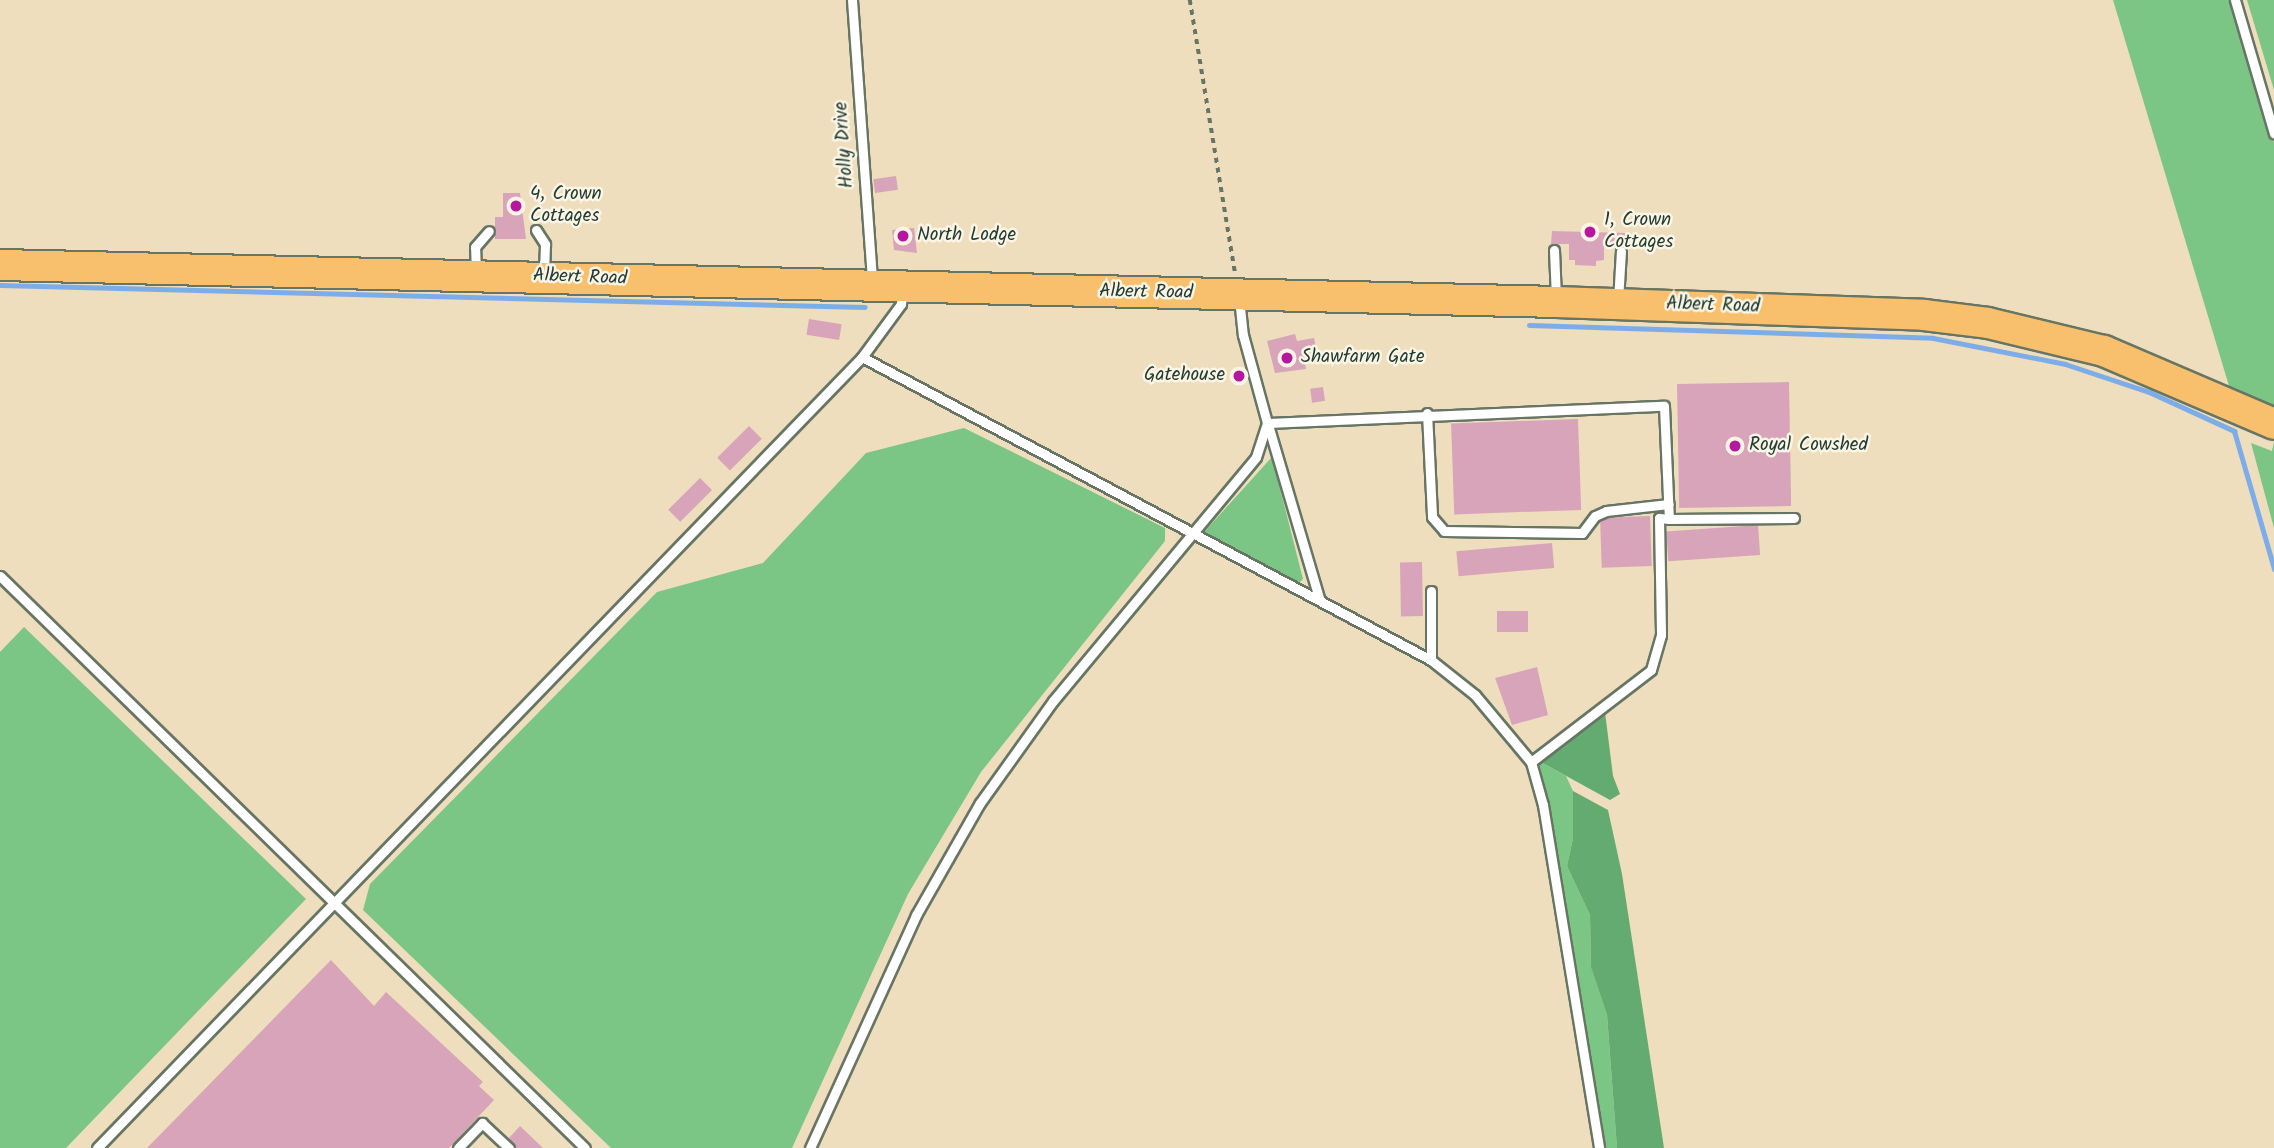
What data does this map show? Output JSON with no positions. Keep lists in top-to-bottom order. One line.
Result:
{"streets":{"main road":["Albert Road"],"lane":["Holly Drive"]},"crossings":[["Holly Drive","Albert Road"]],"places":["4, Crown Cottages","1, Crown Cottages","North Lodge","Shawfarm Gate","Gatehouse","Royal Cowshed"]}
